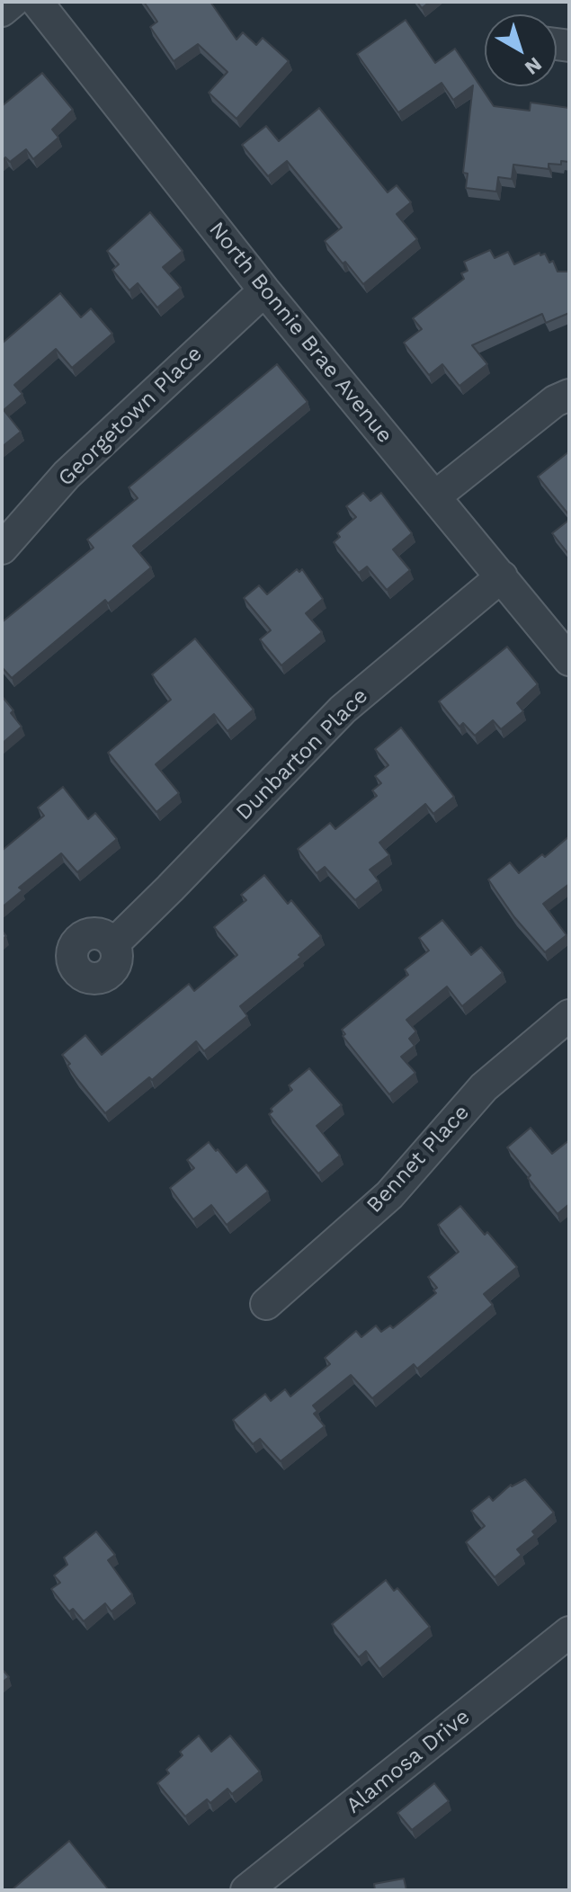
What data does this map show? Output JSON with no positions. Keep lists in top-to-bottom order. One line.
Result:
{"streets":{"street":["North Bonnie Brae Avenue","Georgetown Place","Dunbarton Place","Bennet Place","Alamosa Drive"]},"crossings":[["North Bonnie Brae Avenue","Georgetown Place"],["North Bonnie Brae Avenue","Dunbarton Place"]],"north":"bottom right"}
